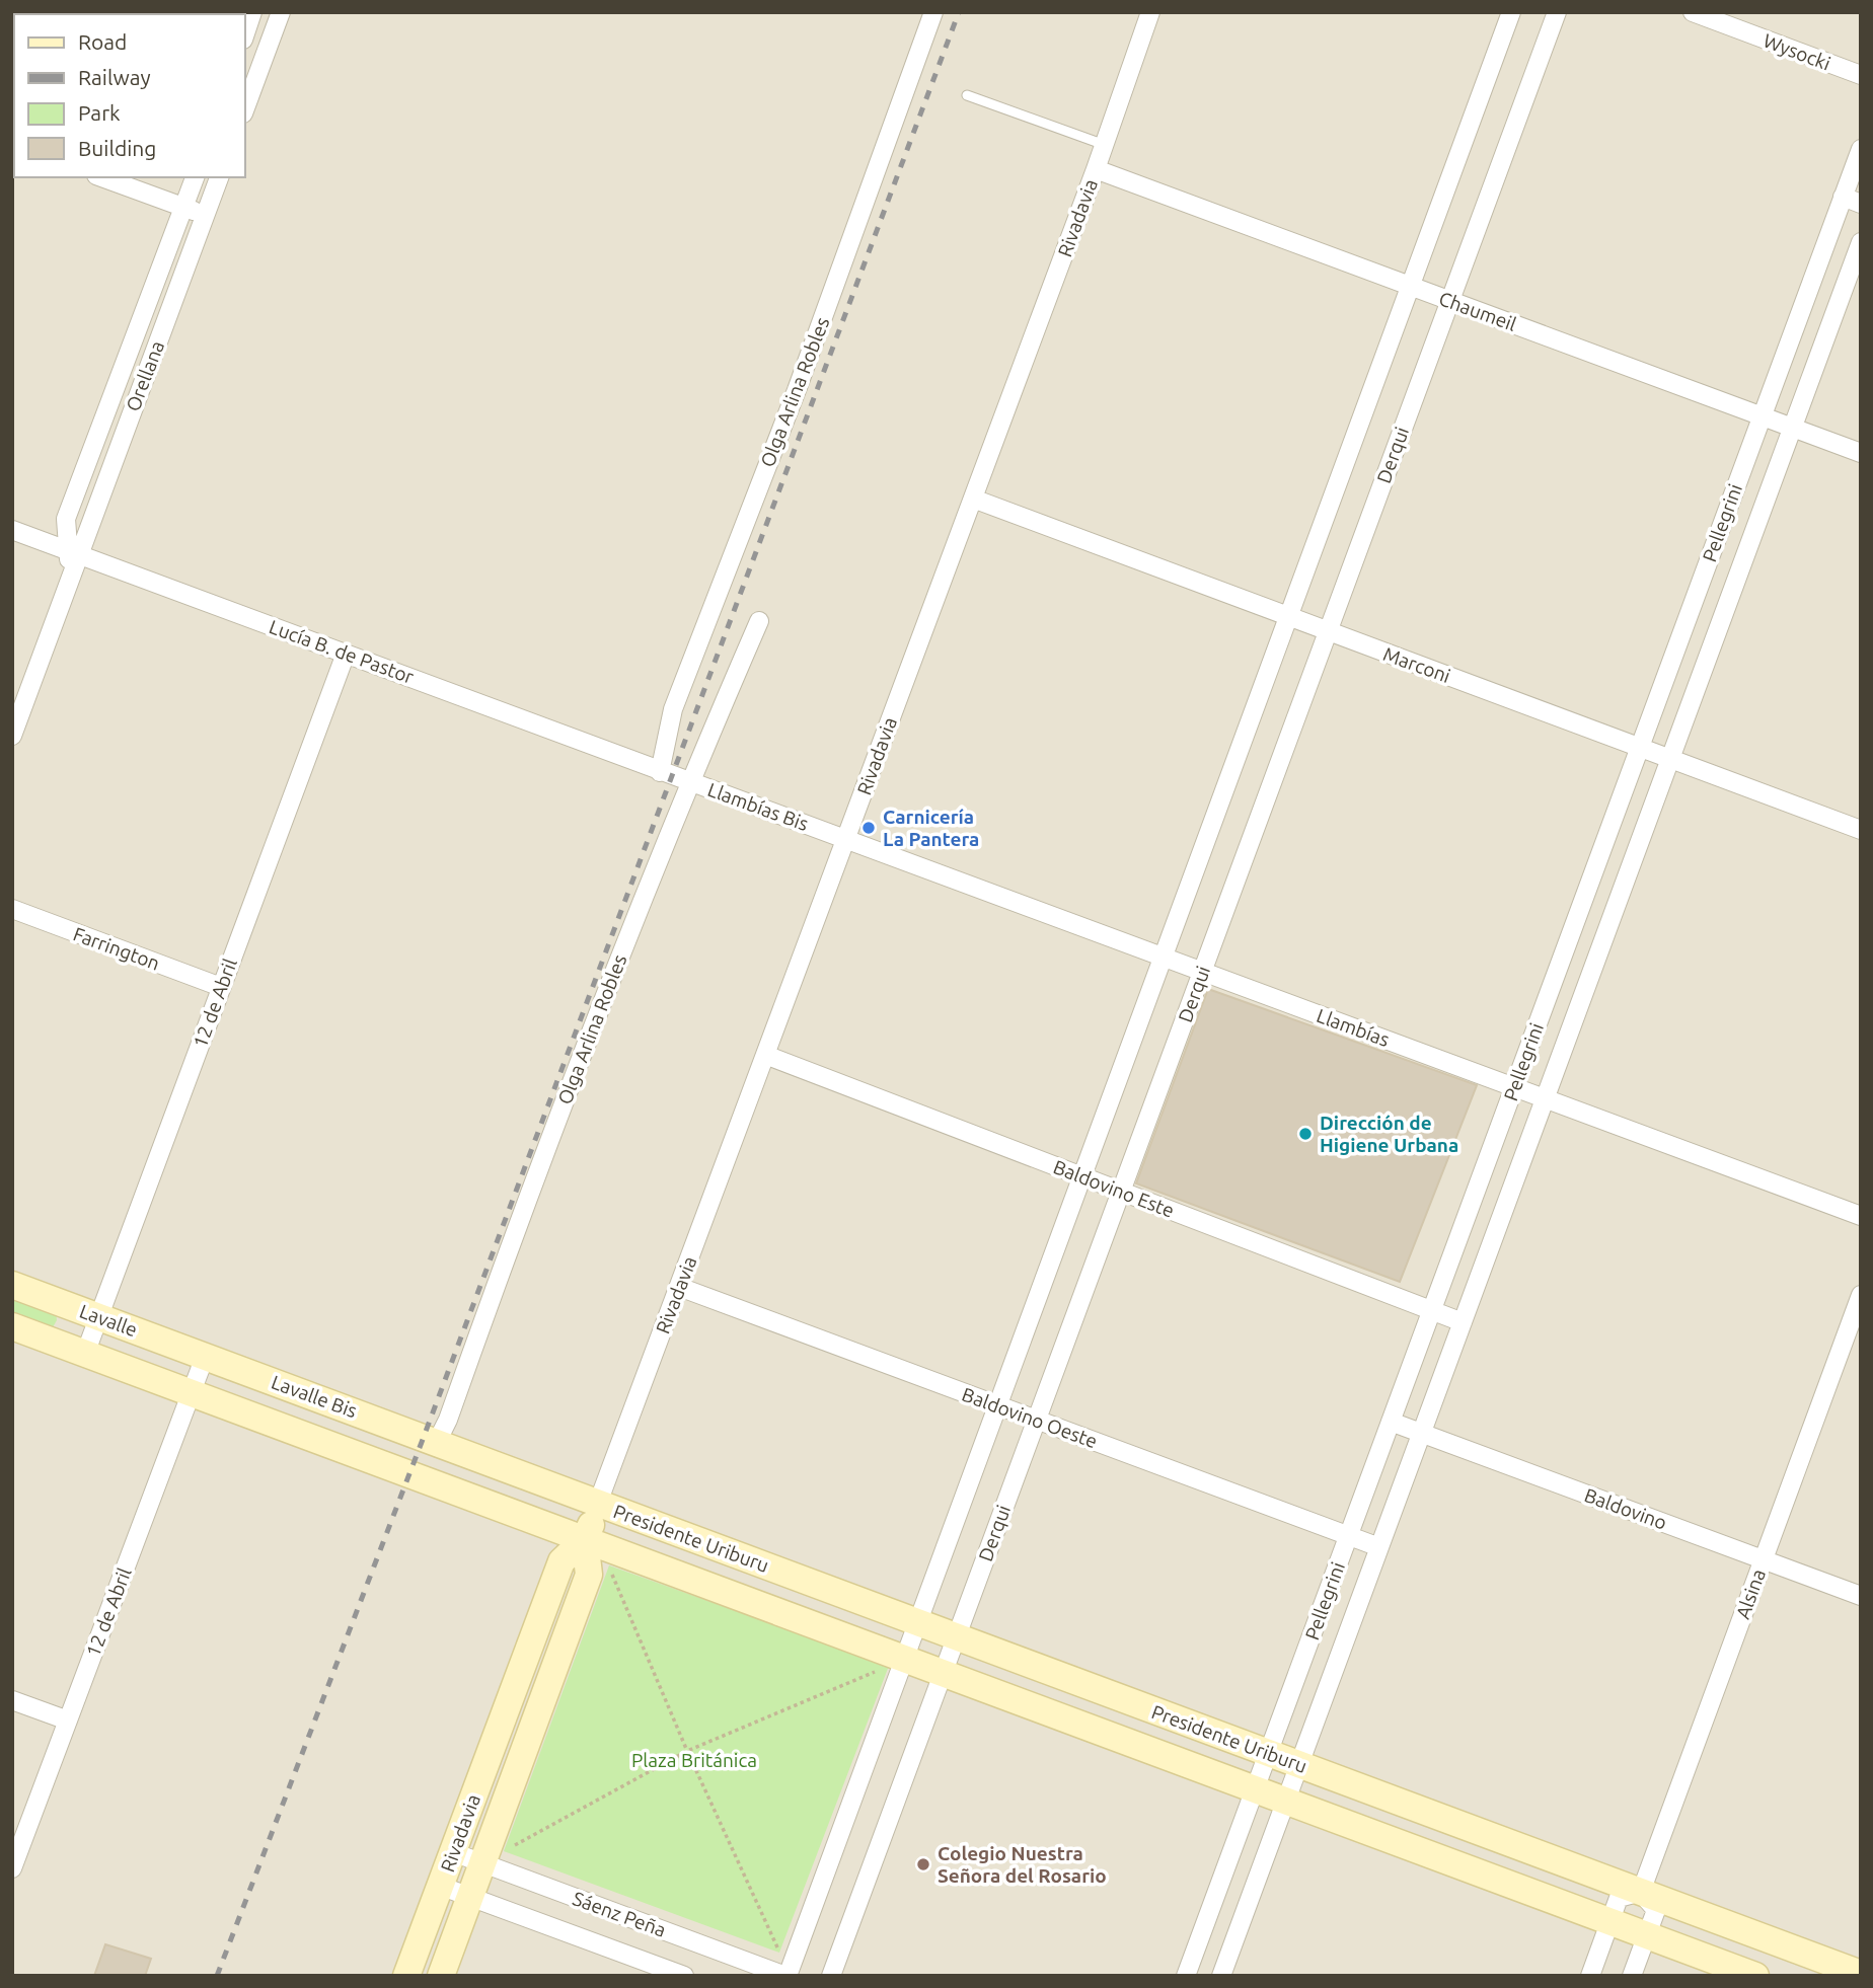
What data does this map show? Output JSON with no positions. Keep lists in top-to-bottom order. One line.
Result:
{"streets":{"street":["Wysocki","Rivadavia","Chaumeil","Orellana","Olga Arlina Robles","Derqui","Pellegrini","Lucía B. de Pastor","Marconi","Llambías Bis","Farrington","12 de Abril","Llambías","Baldovino Este","Lavalle","Lavalle Bis","Baldovino Oeste","Baldovino","Presidente Uriburu","Alsina","Sáenz Peña"]},"crossings":[["Rivadavia","Chaumeil"],["Rivadavia","Marconi"],["Rivadavia","Llambías Bis"],["Rivadavia","Llambías"],["Rivadavia","Baldovino Este"],["Rivadavia","Lavalle Bis"],["Rivadavia","Baldovino Oeste"],["Rivadavia","Presidente Uriburu"],["Rivadavia","Sáenz Peña"],["Chaumeil","Derqui"],["Chaumeil","Pellegrini"],["Orellana","Lucía B. de Pastor"],["Olga Arlina Robles","Lucía B. de Pastor"],["Olga Arlina Robles","Llambías Bis"],["Olga Arlina Robles","Lavalle Bis"],["Derqui","Marconi"],["Derqui","Llambías"],["Derqui","Baldovino Este"],["Derqui","Baldovino Oeste"],["Derqui","Presidente Uriburu"],["Derqui","Sáenz Peña"],["Pellegrini","Marconi"],["Pellegrini","Llambías"],["Pellegrini","Baldovino Este"],["Pellegrini","Baldovino Oeste"],["Pellegrini","Baldovino"],["Pellegrini","Presidente Uriburu"],["Lucía B. de Pastor","Llambías Bis"],["Lucía B. de Pastor","12 de Abril"],["Llambías Bis","Llambías"],["Farrington","12 de Abril"],["12 de Abril","Lavalle"],["12 de Abril","Lavalle Bis"],["Lavalle","Lavalle Bis"],["Lavalle Bis","Presidente Uriburu"],["Baldovino","Alsina"],["Presidente Uriburu","Alsina"]],"parks":["Plaza Británica"],"places":["Carnicería La Pantera","Dirección de Higiene Urbana","Colegio Nuestra Señora del Rosario"],"legend":["Road","Railway","Park","Building"]}
